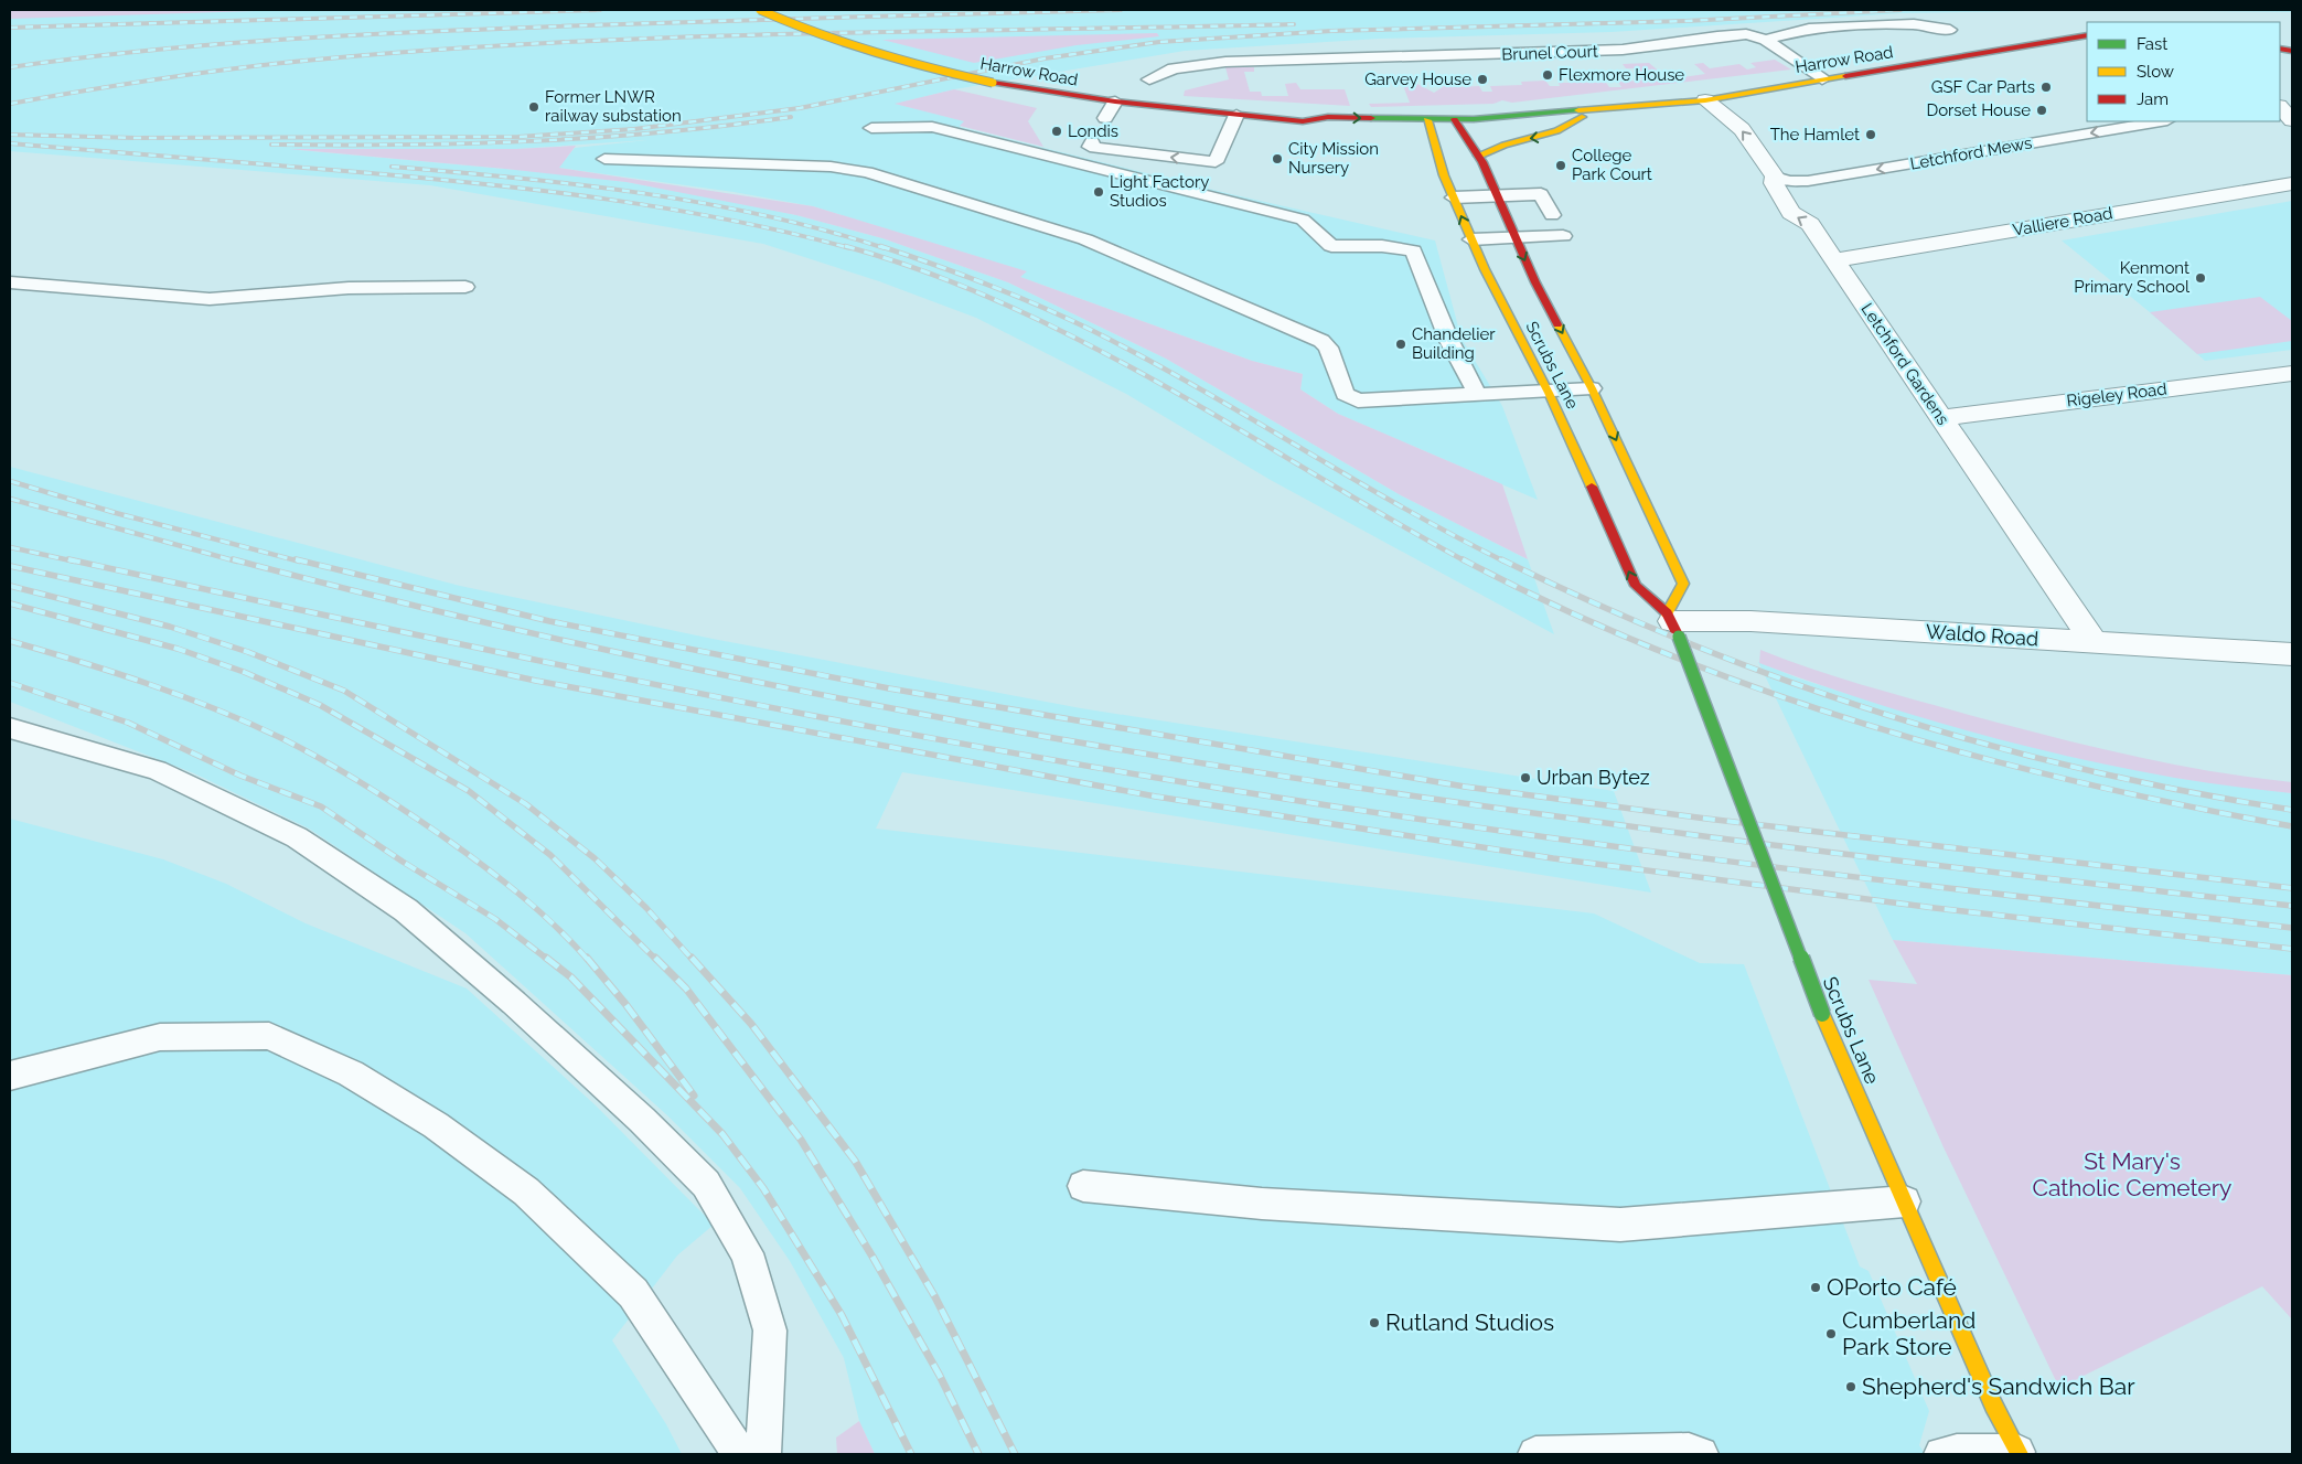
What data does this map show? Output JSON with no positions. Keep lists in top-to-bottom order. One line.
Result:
{"streets":{"main road":["Harrow Road","Scrubs Lane"],"street":["Valliere Road","Letchford Gardens","Rigeley Road","Waldo Road"],"lane":["Brunel Court","Letchford Mews"]},"crossings":[["Harrow Road","Letchford Gardens"],["Harrow Road","Scrubs Lane"],["Letchford Mews","Letchford Gardens"],["Valliere Road","Letchford Gardens"],["Letchford Gardens","Rigeley Road"],["Letchford Gardens","Waldo Road"],["Scrubs Lane","Waldo Road"]],"one_way":["Letchford Mews"],"parks":["St Mary's Catholic Cemetery"],"places":["Flexmore House","Garvey House","GSF Car Parts","Former LNWR railway substation","Dorset House","Londis","The Hamlet","City Mission Nursery","College Park Court","Light Factory Studios","Kenmont Primary School","Chandelier Building","Urban Bytez","OPorto Café","Rutland Studios","Cumberland Park Store","Shepherd's Sandwich Bar"],"legend":["Fast","Slow","Jam"]}
